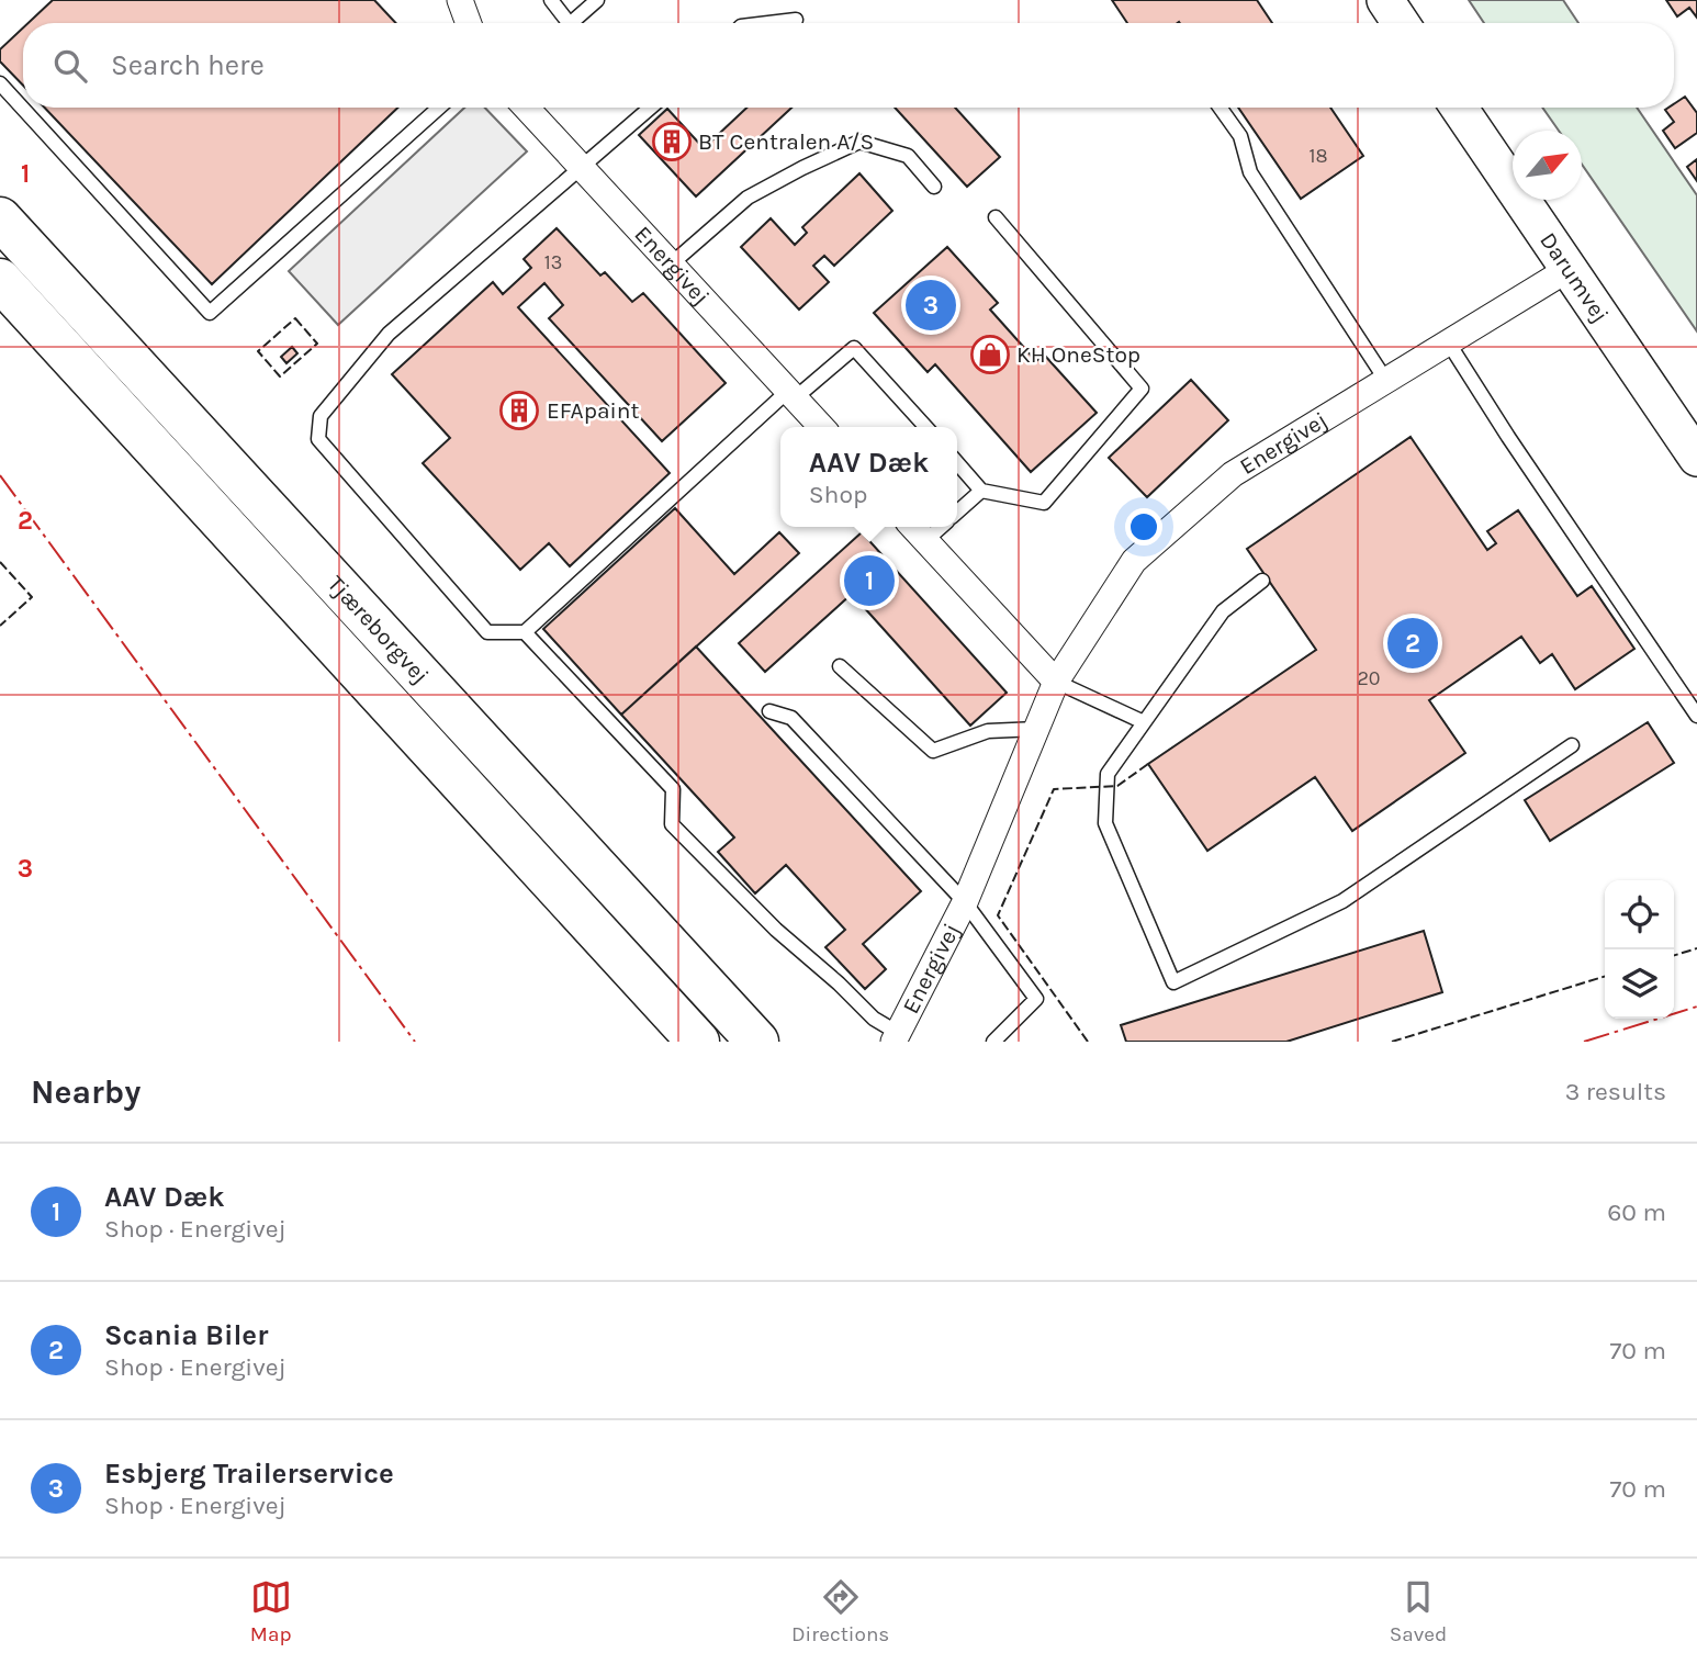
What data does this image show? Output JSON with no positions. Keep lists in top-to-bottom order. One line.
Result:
{"streets":{"highway":["Tjæreborgvej"],"street":["Energivej","Darumvej"]},"crossings":[["Energivej","Darumvej"]],"places":{"building":["BT Centralen A/S","EFApaint"],"shop":["KH OneStop"]},"house_numbers":["18","13","20"],"north":"top right","page":{"search":"Search here","pins":["3","1","2"],"popup":["AAV Dæk","Shop"],"heading":["Nearby","3 results"],"list":[{"mark":"1","name":"AAV Dæk","note":"Shop · Energivej","value":"60 m"},{"mark":"2","name":"Scania Biler","note":"Shop · Energivej","value":"70 m"},{"mark":"3","name":"Esbjerg Trailerservice","note":"Shop · Energivej","value":"70 m"}],"nav":["Map","Directions","Saved"]},"grid":{"rows":["1","2","3"]}}
